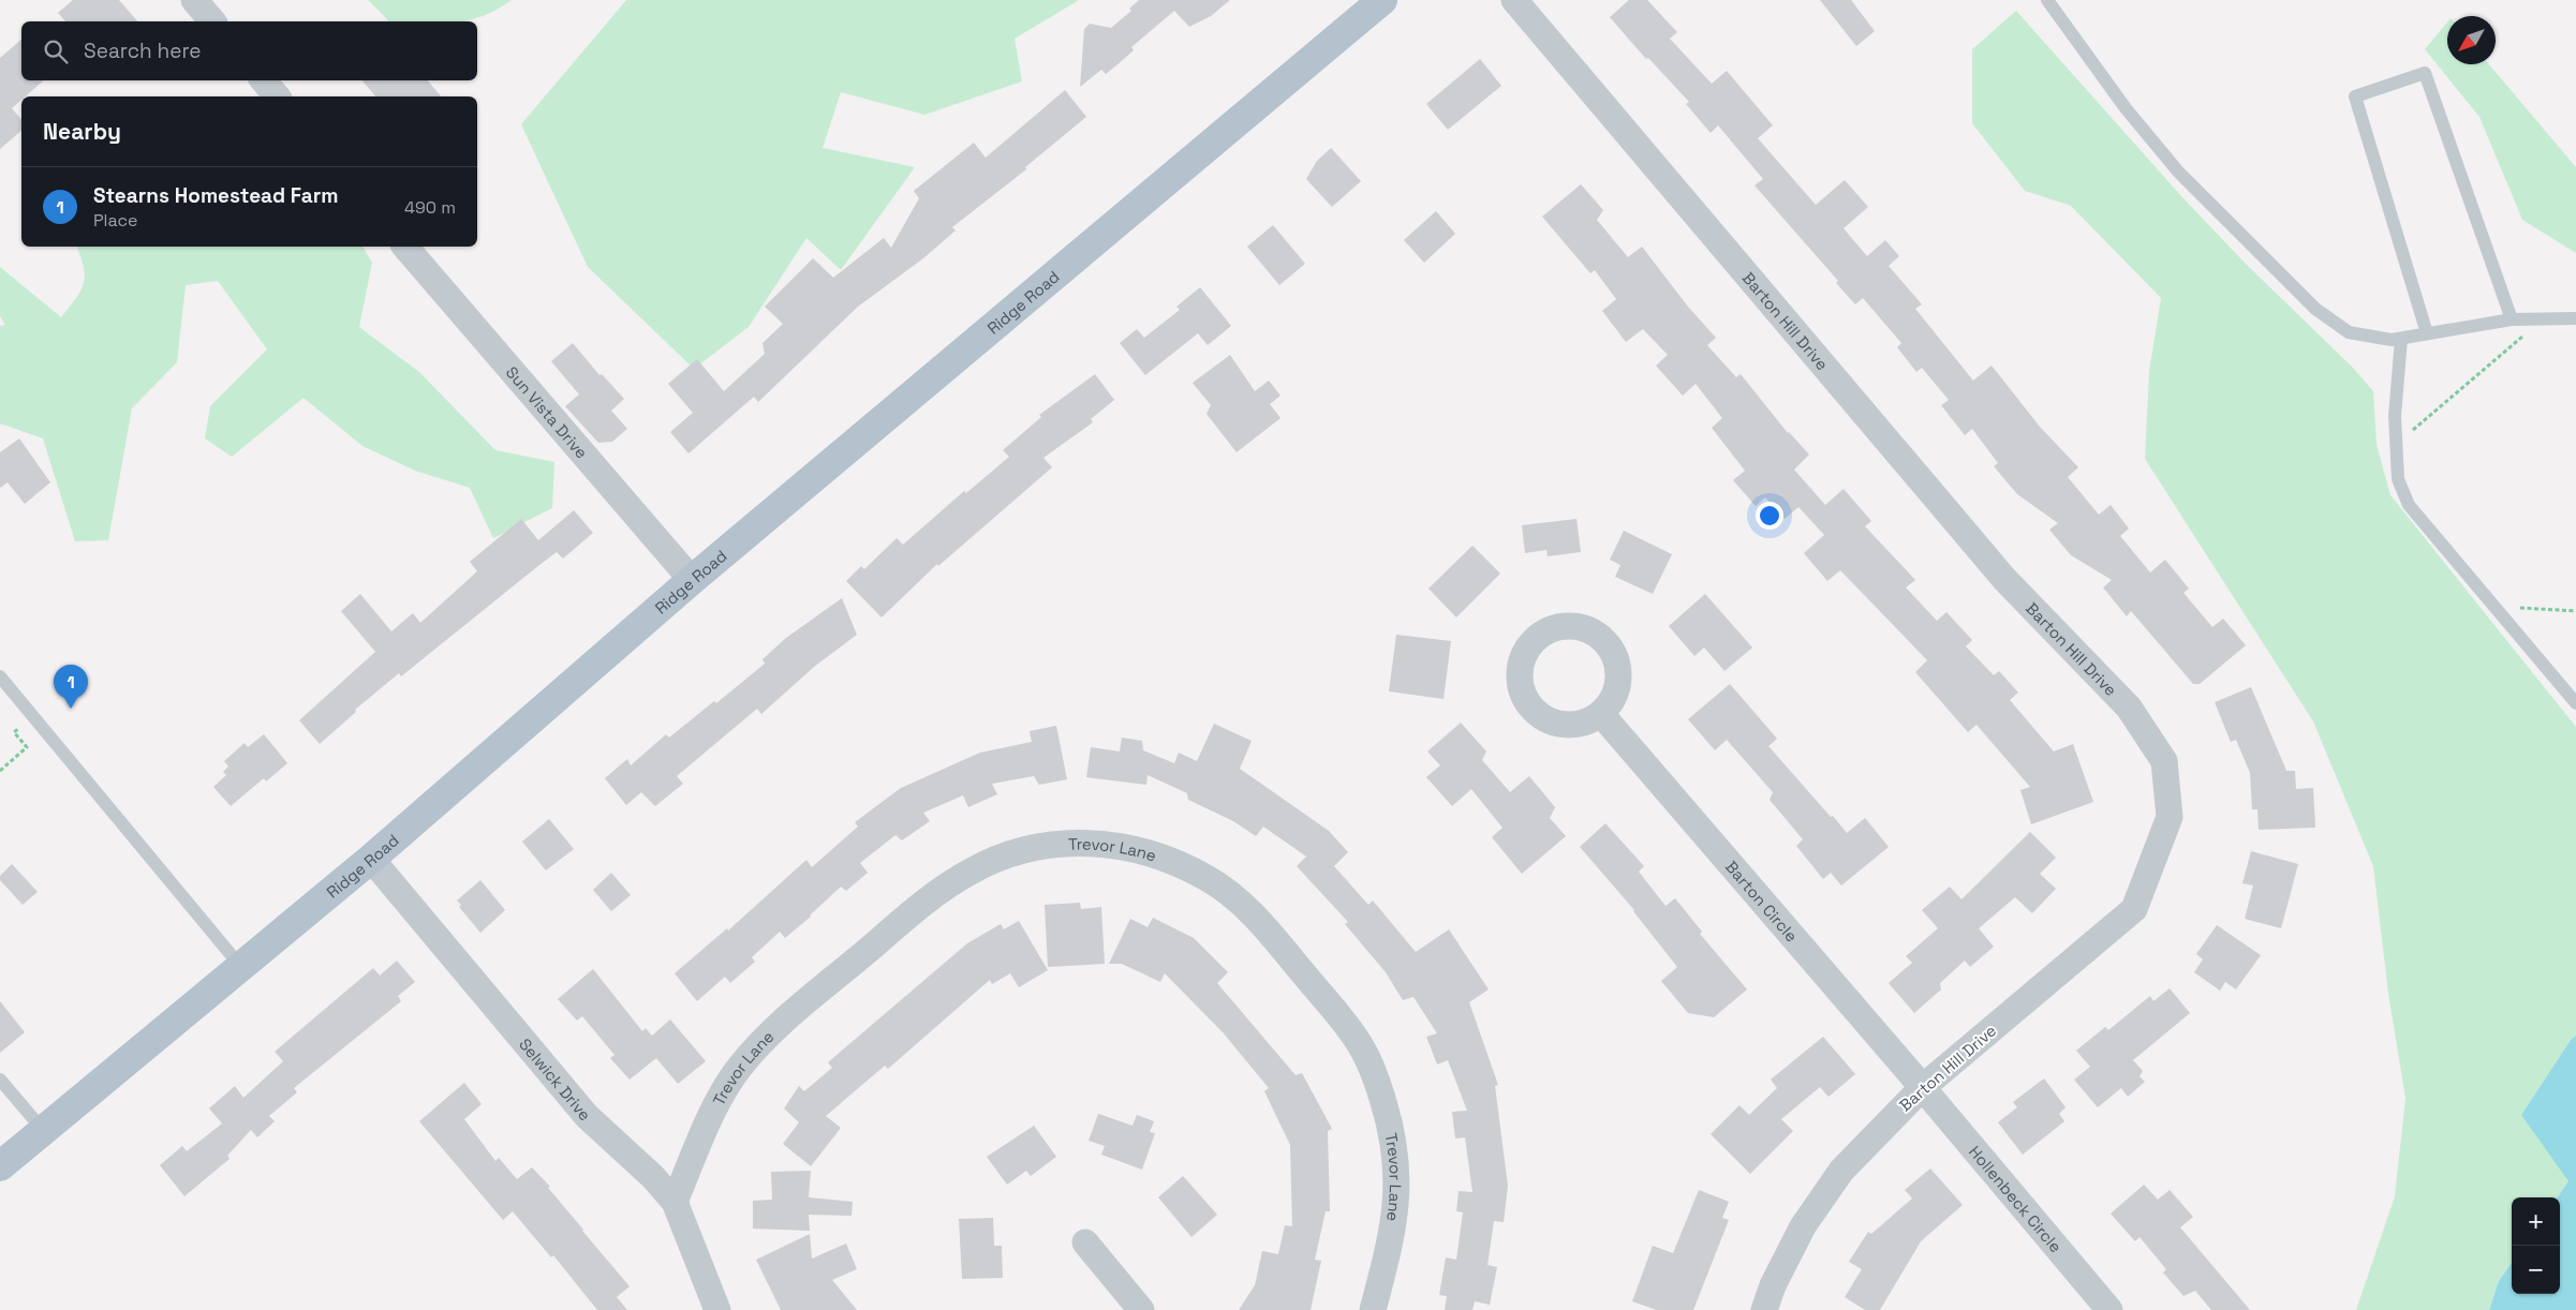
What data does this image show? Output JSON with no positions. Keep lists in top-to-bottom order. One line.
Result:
{"streets":{"main road":["Ridge Road"],"street":["Barton Hill Drive","Sun Vista Drive","Trevor Lane","Barton Circle","Selwick Drive","Hollenbeck Circle"]},"crossings":[["Ridge Road","Sun Vista Drive"],["Ridge Road","Selwick Drive"],["Barton Hill Drive","Barton Circle"],["Barton Hill Drive","Hollenbeck Circle"],["Trevor Lane","Selwick Drive"],["Barton Circle","Hollenbeck Circle"]],"north":"bottom left","page":{"search":"Search here","heading":"Nearby","list":[{"mark":"1","name":"Stearns Homestead Farm","note":"Place","value":"490 m"}],"pins":"1","map_buttons":["+","−"]}}
